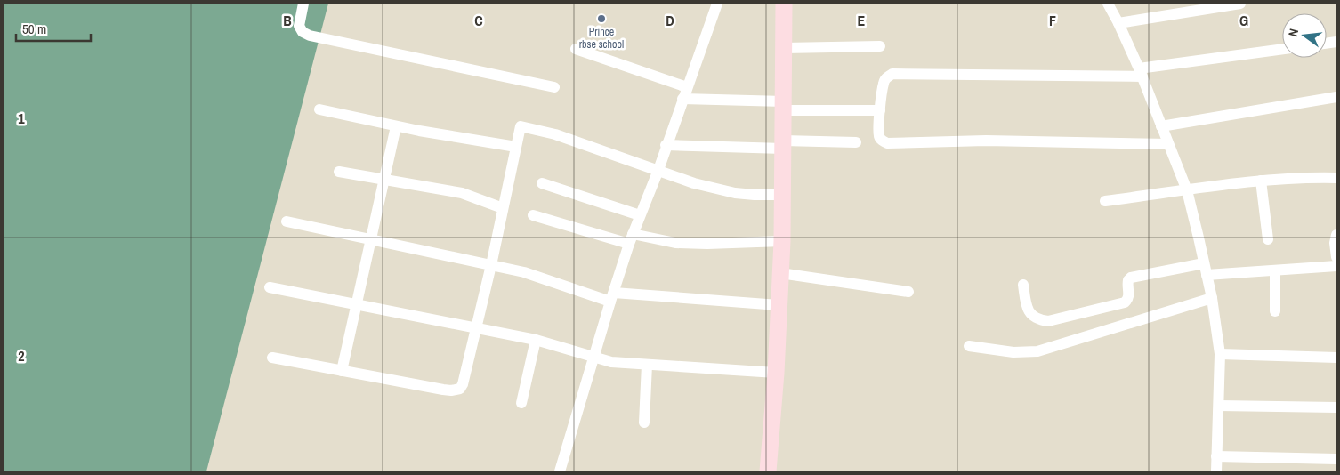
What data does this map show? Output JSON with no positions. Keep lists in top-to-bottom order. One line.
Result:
{"places":["Prince rbse school"],"scale_bar":"50 m","north":"left","grid":{"columns":["B","C","D","E","F","G"],"rows":["1","2"]}}
